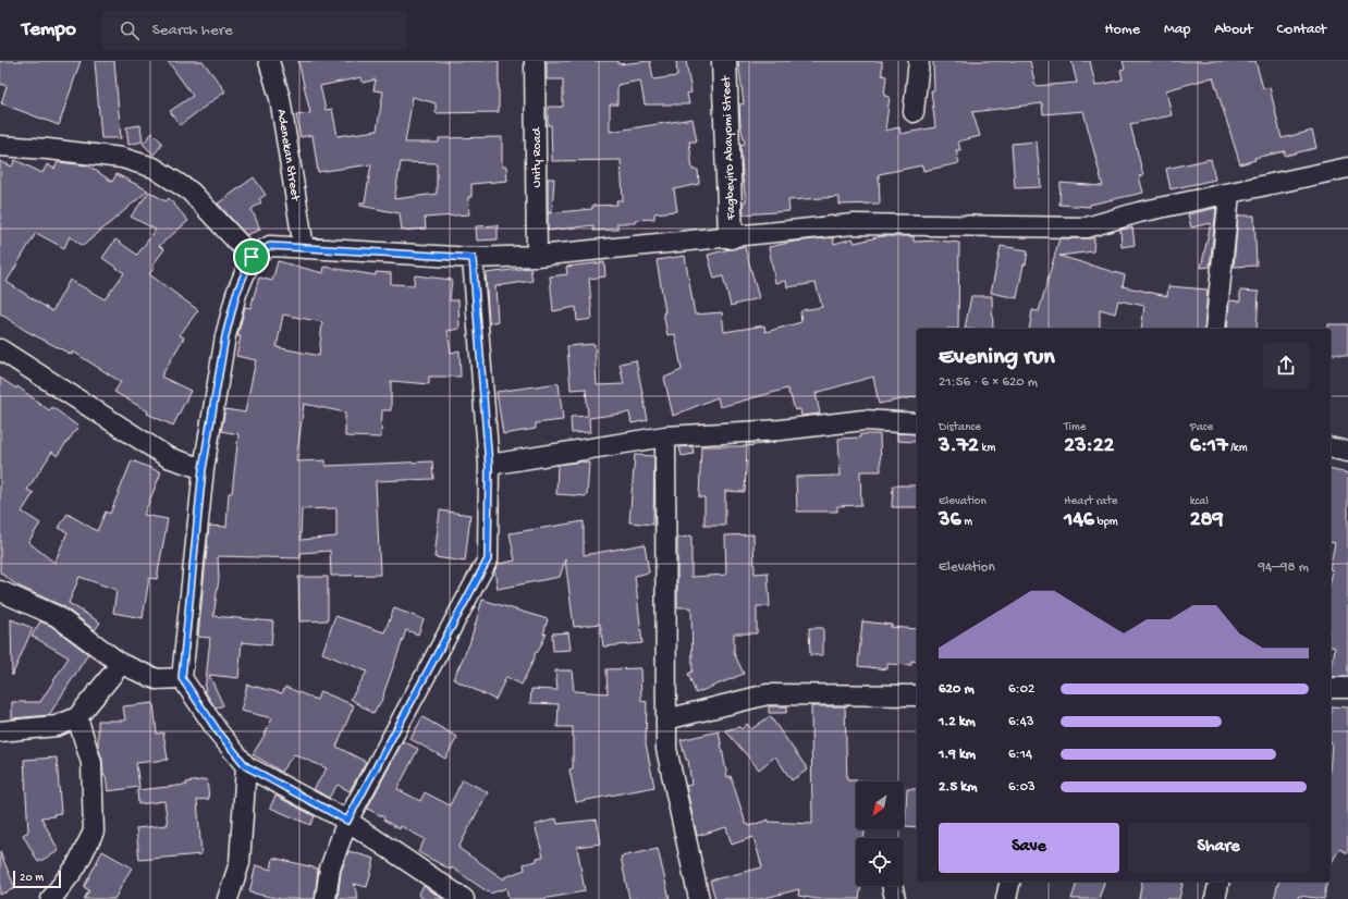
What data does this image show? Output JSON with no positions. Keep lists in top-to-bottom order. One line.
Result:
{"streets":{"street":["Fagbeyiro Abayomi Street","Adenekan Street","Unity Road"]},"scale_bar":"20 m","north":"bottom left","page":{"header":"Tempo","search":"Search here","nav":["Home","Map","About","Contact"],"heading":["Evening run","21:56 · 6 × 620 m"],"stats":[["Distance","3.72 km"],["Time","23:22"],["Pace","6:17 /km"],["Elevation","36 m"],["Heart rate","146 bpm"],["kcal","289"]],"chart":["Elevation","94–98 m"],"list":[{"name":"620 m","note":"6:02"},{"name":"1.2 km","note":"6:43"},{"name":"1.9 km","note":"6:14"},{"name":"2.5 km","note":"6:03"}],"buttons":["Save","Share"],"scale":"20 m"}}
